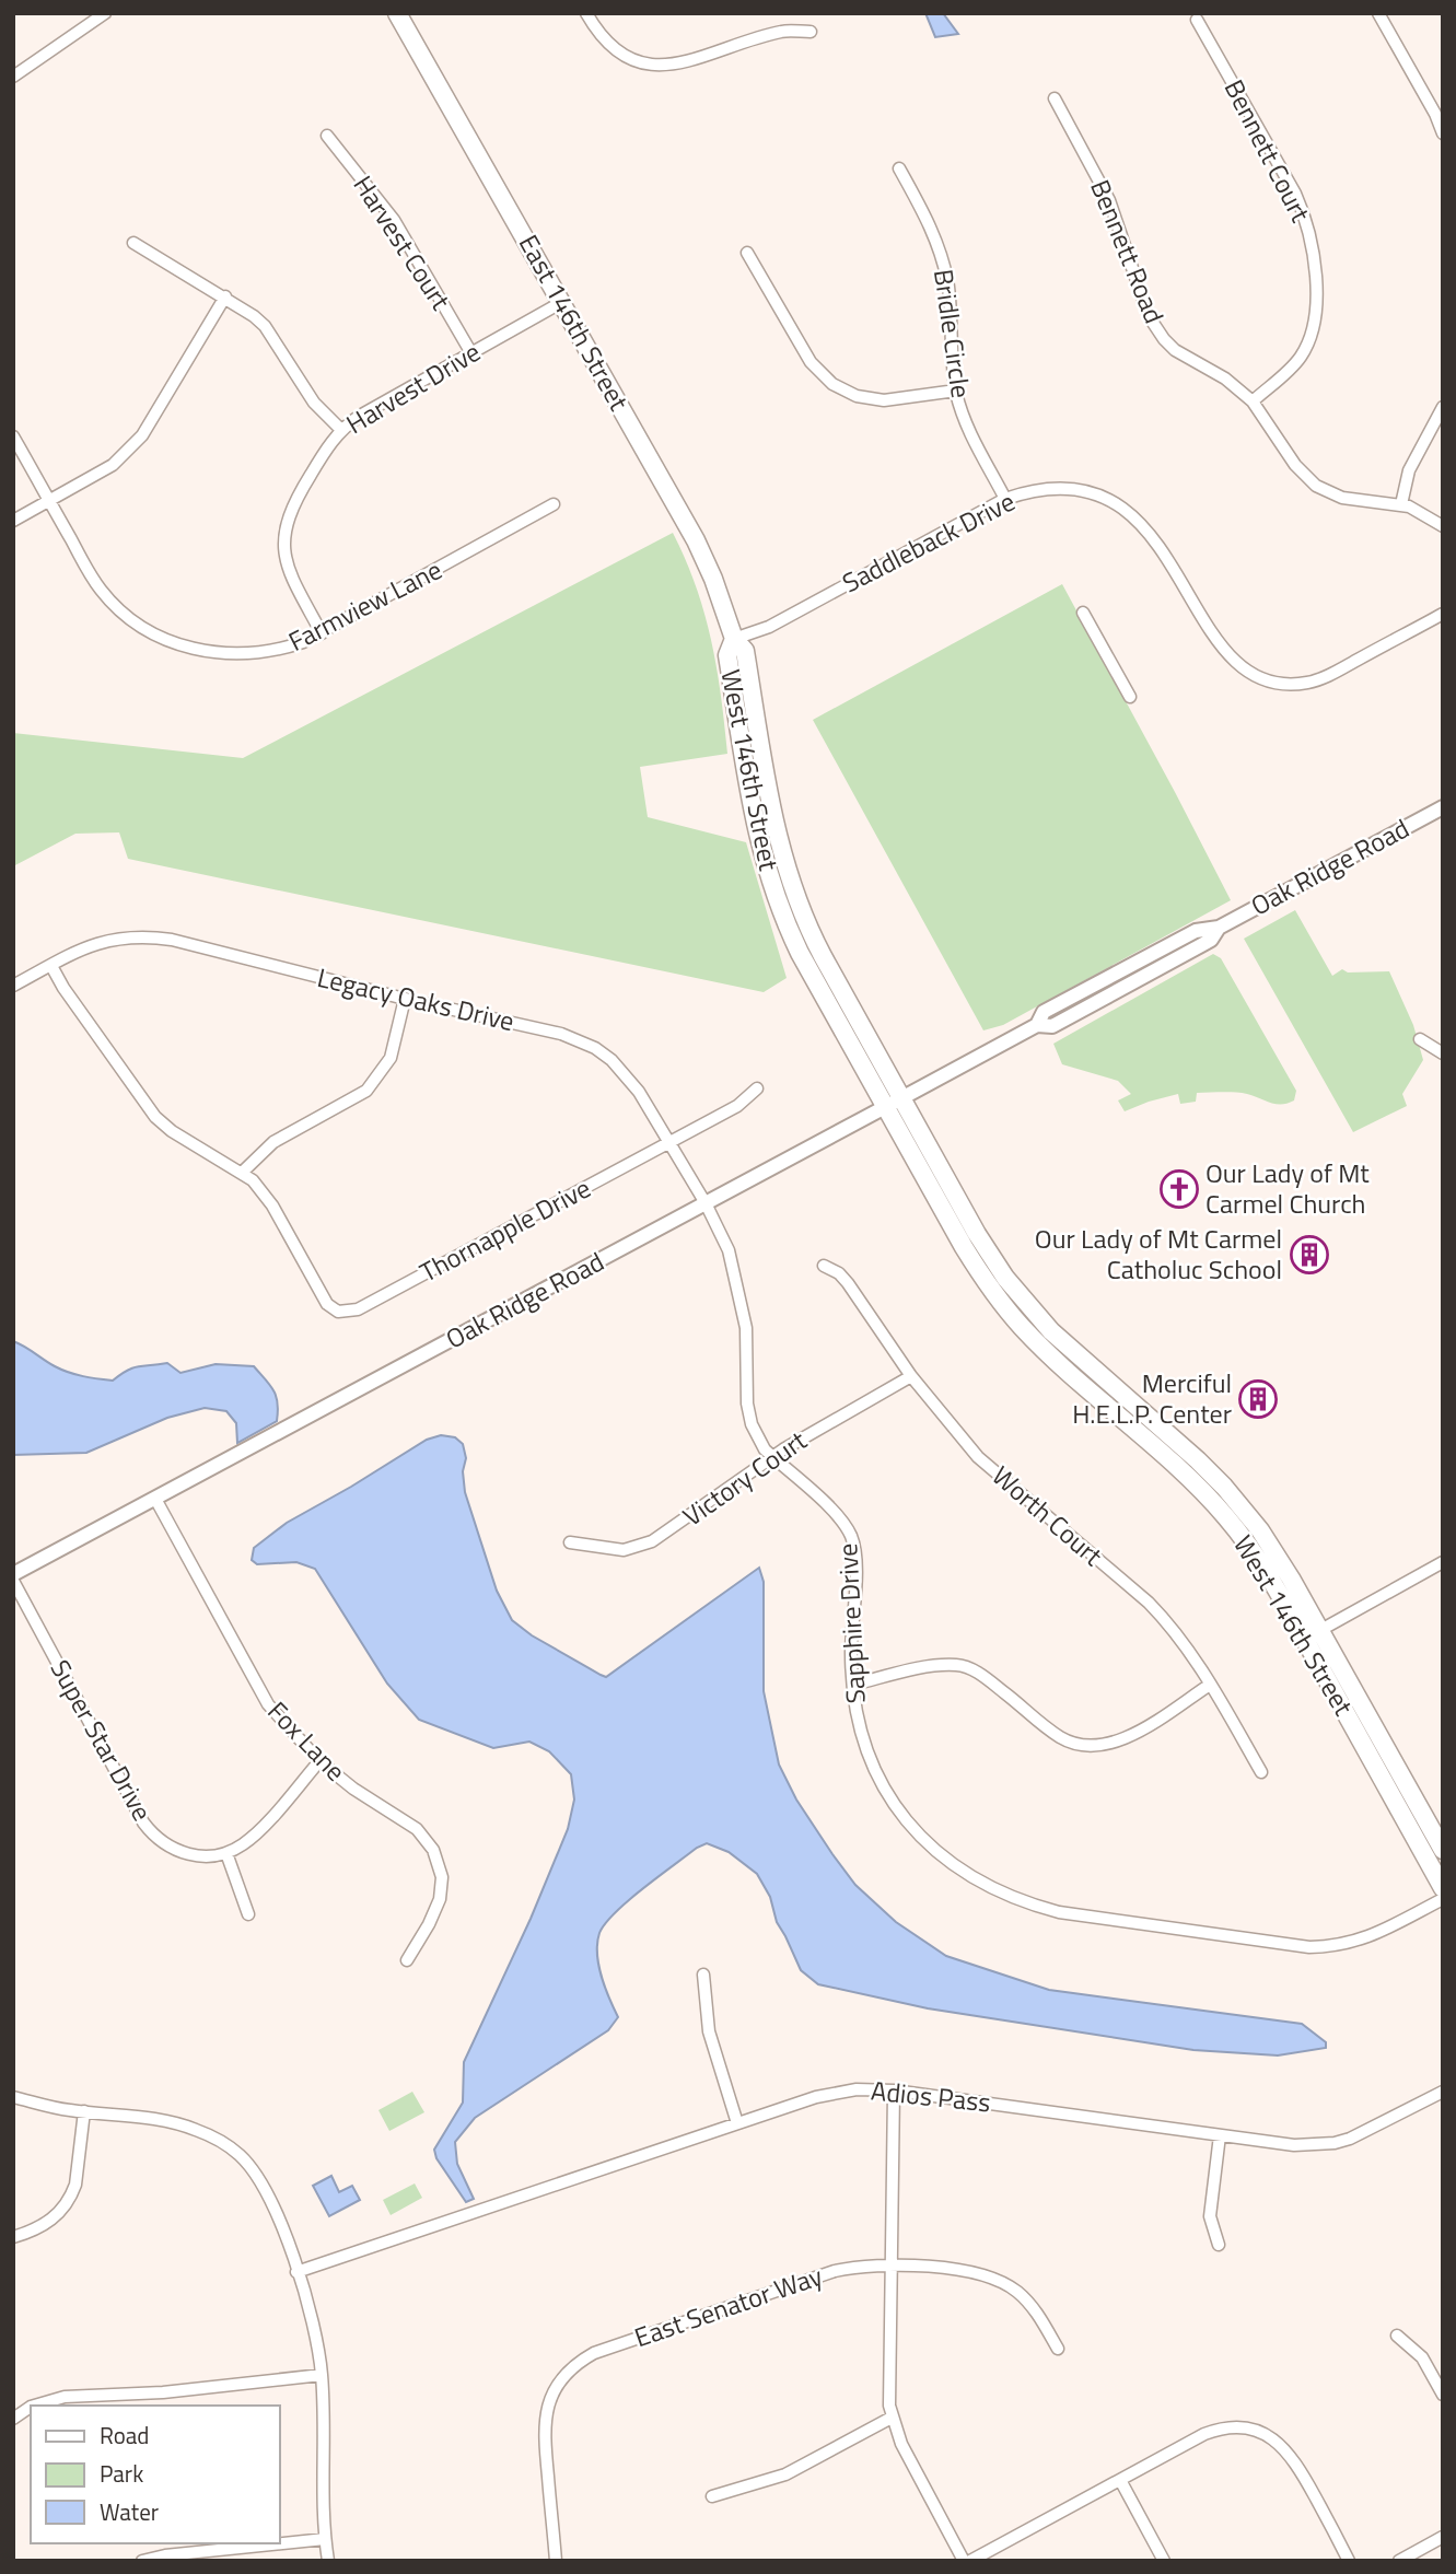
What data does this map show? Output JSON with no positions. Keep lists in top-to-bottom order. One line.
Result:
{"streets":{"main road":["East 146th Street","West 146th Street"],"street":["Bennett Court","Harvest Court","Bennett Road","Bridle Circle","Harvest Drive","Saddleback Drive","Farmview Lane","Oak Ridge Road","Legacy Oaks Drive","Thornapple Drive","Victory Court","Worth Court","Sapphire Drive","Super Star Drive","Fox Lane","Adios Pass","East Senator Way"]},"crossings":[["Bennett Court","Bennett Road"],["Harvest Court","Harvest Drive"],["East 146th Street","Harvest Drive"],["East 146th Street","Saddleback Drive"],["East 146th Street","West 146th Street"],["Bridle Circle","Saddleback Drive"],["Harvest Drive","Farmview Lane"],["Saddleback Drive","West 146th Street"],["West 146th Street","Oak Ridge Road"],["Oak Ridge Road","Legacy Oaks Drive"],["Oak Ridge Road","Sapphire Drive"],["Oak Ridge Road","Fox Lane"],["Legacy Oaks Drive","Thornapple Drive"],["Legacy Oaks Drive","Sapphire Drive"],["Victory Court","Worth Court"],["Victory Court","Sapphire Drive"]],"places":{"church":["Our Lady of Mt Carmel Church"],"building":["Our Lady of Mt Carmel Catholuc School","Merciful H.E.L.P. Center"]},"legend":["Road","Park","Water"]}
